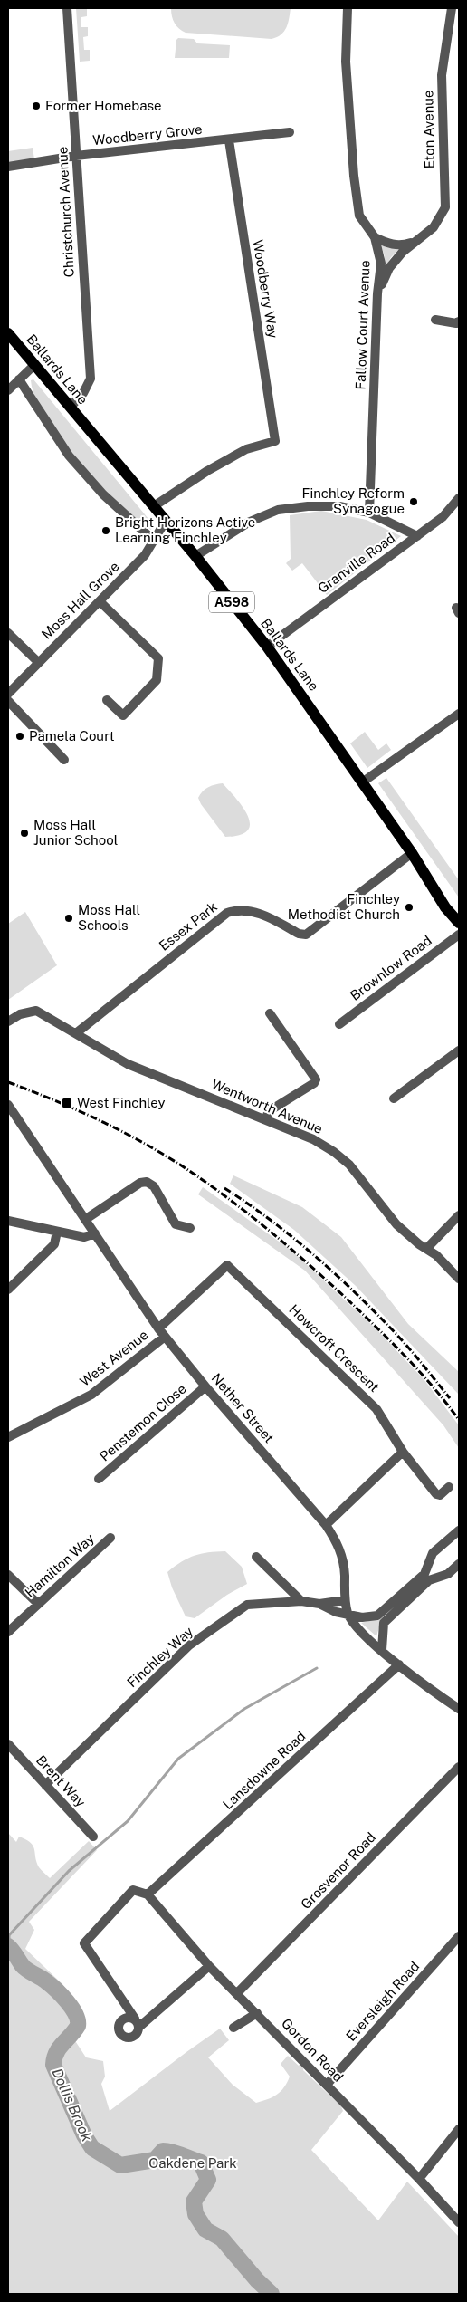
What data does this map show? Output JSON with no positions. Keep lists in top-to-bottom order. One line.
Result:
{"streets":{"main road":["Ballards Lane","A598"],"street":["Eton Avenue","Woodberry Grove","Christchurch Avenue","Woodberry Way","Fallow Court Avenue","Granville Road","Moss Hall Grove","Essex Park","Brownlow Road","Wentworth Avenue","Howcroft Crescent","West Avenue","Nether Street","Penstemon Close","Hamilton Way","Finchley Way","Lansdowne Road","Brent Way","Grosvenor Road","Eversleigh Road","Gordon Road"]},"crossings":[["Eton Avenue","Fallow Court Avenue"],["Woodberry Grove","Christchurch Avenue"],["Woodberry Grove","Woodberry Way"],["Christchurch Avenue","Ballards Lane"],["Woodberry Way","Ballards Lane"],["Ballards Lane","Granville Road"],["Ballards Lane","Moss Hall Grove"],["Ballards Lane","Essex Park"],["Essex Park","Wentworth Avenue"],["Howcroft Crescent","Nether Street"],["West Avenue","Nether Street"],["Nether Street","Penstemon Close"],["Nether Street","Finchley Way"],["Nether Street","Lansdowne Road"],["Finchley Way","Brent Way"],["Lansdowne Road","Gordon Road"],["Grosvenor Road","Gordon Road"],["Eversleigh Road","Gordon Road"]],"water":["Dollis Brook"],"parks":["Oakdene Park"],"places":{"other":["Former Homebase","Finchley Reform Synagogue","Bright Horizons Active Learning Finchley","Pamela Court","Moss Hall Junior School","Finchley Methodist Church","Moss Hall Schools"],"transit":["West Finchley"]}}
